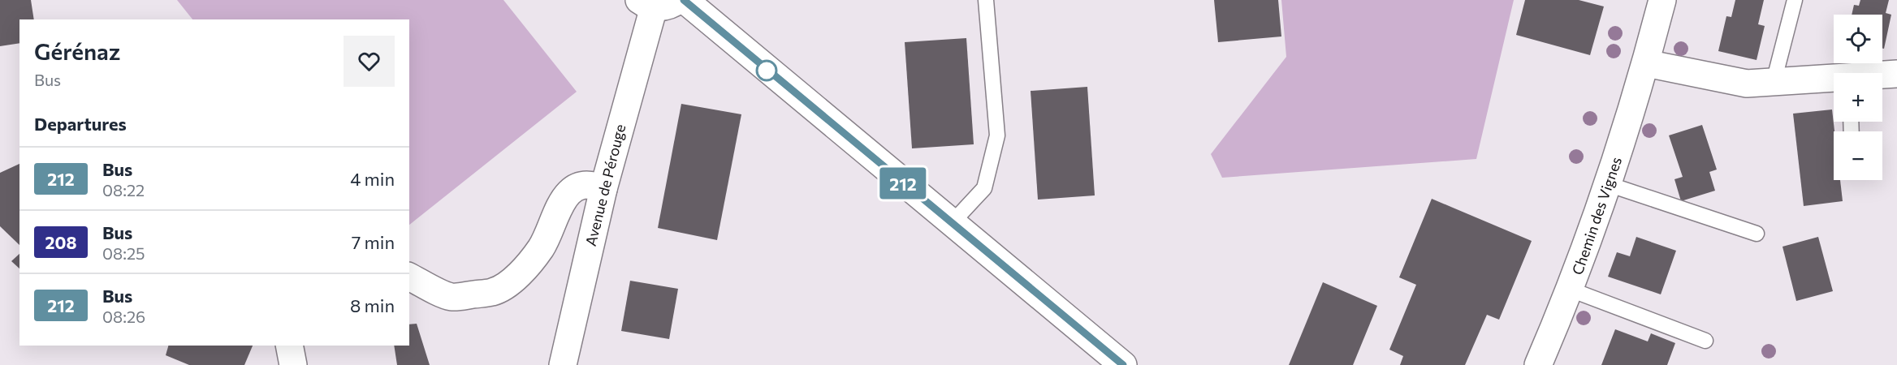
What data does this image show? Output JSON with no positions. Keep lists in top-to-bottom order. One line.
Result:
{"streets":{"street":["Avenue de Pérouge","Chemin des Vignes"]},"lines":["bus line 212"],"page":{"on_map":"212","map_buttons":["+","−"],"heading":[["Gérénaz","Bus"],"Departures"],"list":[{"mark":"212","name":"Bus","note":"08:22","value":"4 min"},{"mark":"208","name":"Bus","note":"08:25","value":"7 min"},{"mark":"212","name":"Bus","note":"08:26","value":"8 min"}]}}
